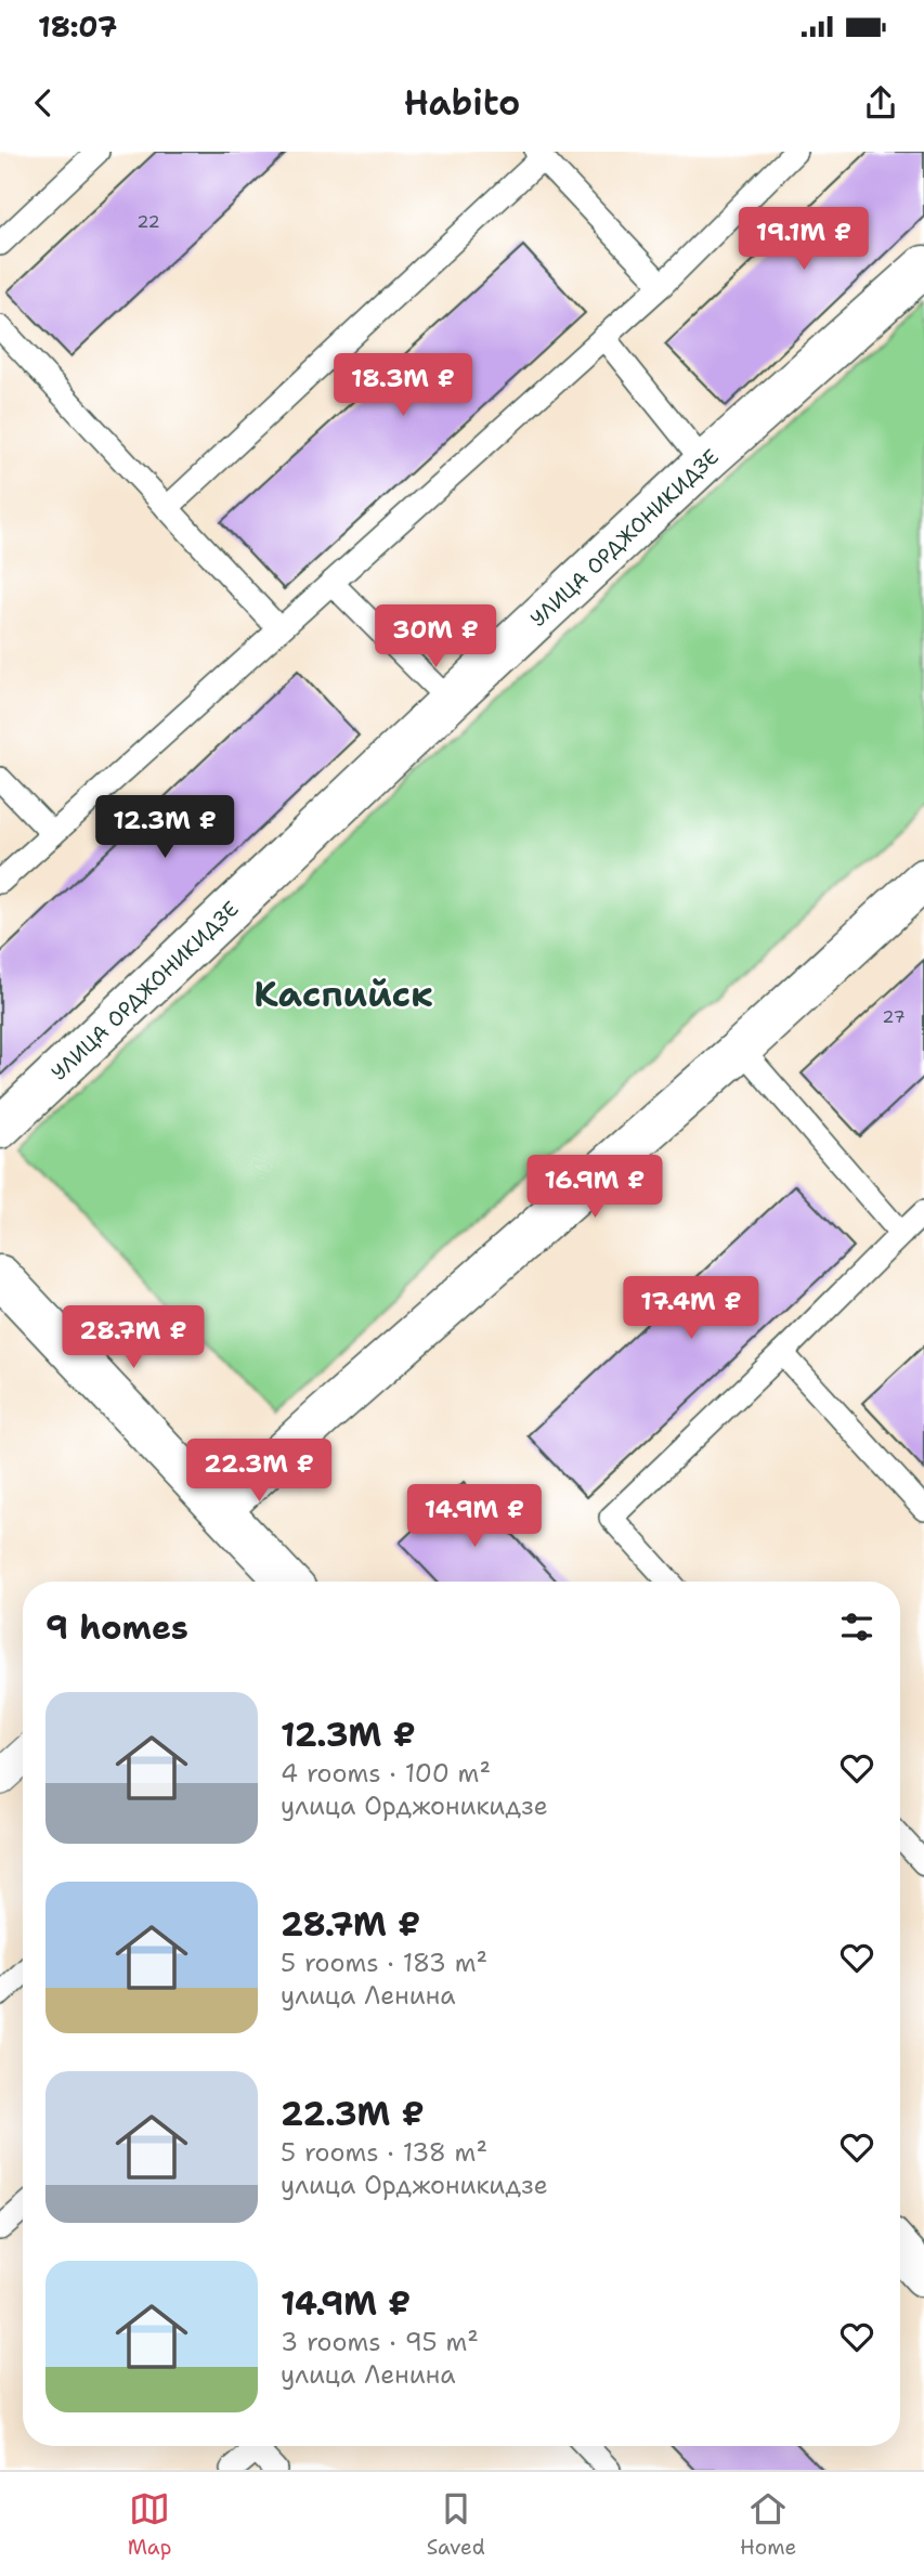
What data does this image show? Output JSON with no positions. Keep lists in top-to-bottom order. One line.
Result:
{"streets":{"street":["УЛИЦА ОРДЖОНИКИДЗЕ"]},"districts":["Каспийск"],"house_numbers":["22","27"],"page":{"status":"18:07","header":"Habito","price":["19.1M ₽","18.3M ₽","30M ₽","12.3M ₽","16.9M ₽","17.4M ₽","28.7M ₽","22.3M ₽","14.9M ₽"],"heading":"9 homes","list":[{"name":"12.3M ₽","note":"4 rooms · 100 m² · улица Орджоникидзе"},{"name":"28.7M ₽","note":"5 rooms · 183 m² · улица Ленина"},{"name":"22.3M ₽","note":"5 rooms · 138 m² · улица Орджоникидзе"},{"name":"14.9M ₽","note":"3 rooms · 95 m² · улица Ленина"}],"tabs":["Map","Saved","Home"]}}
